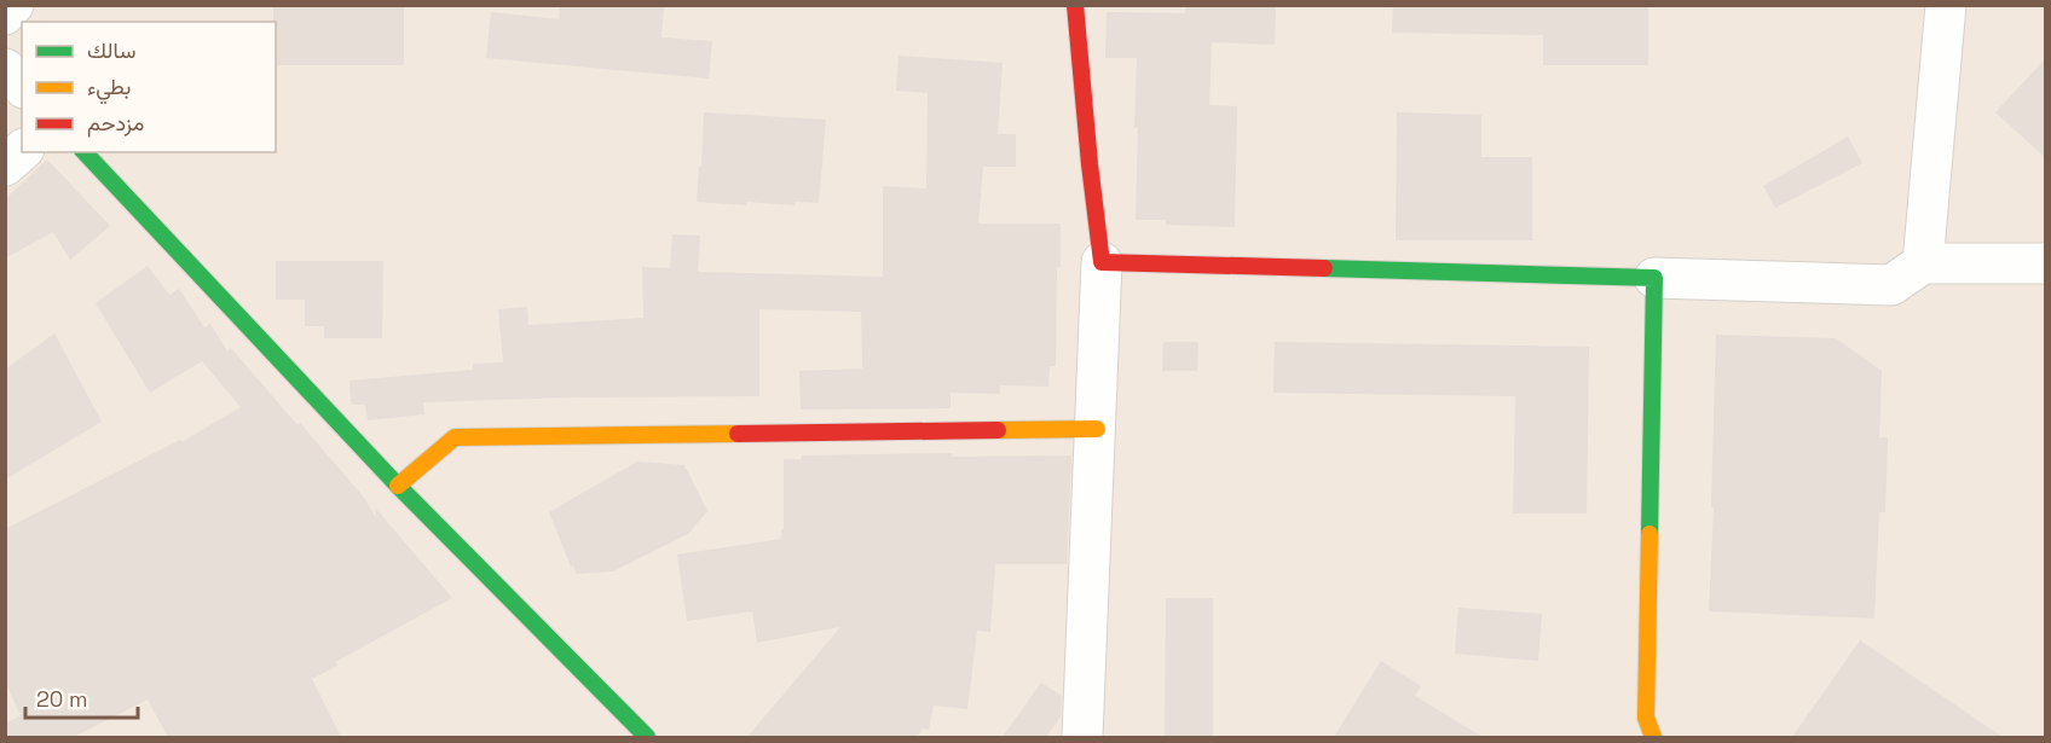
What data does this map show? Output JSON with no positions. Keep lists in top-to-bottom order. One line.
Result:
{"legend":["سالك","بطيء","مزدحم"],"scale_bar":"20 m"}
